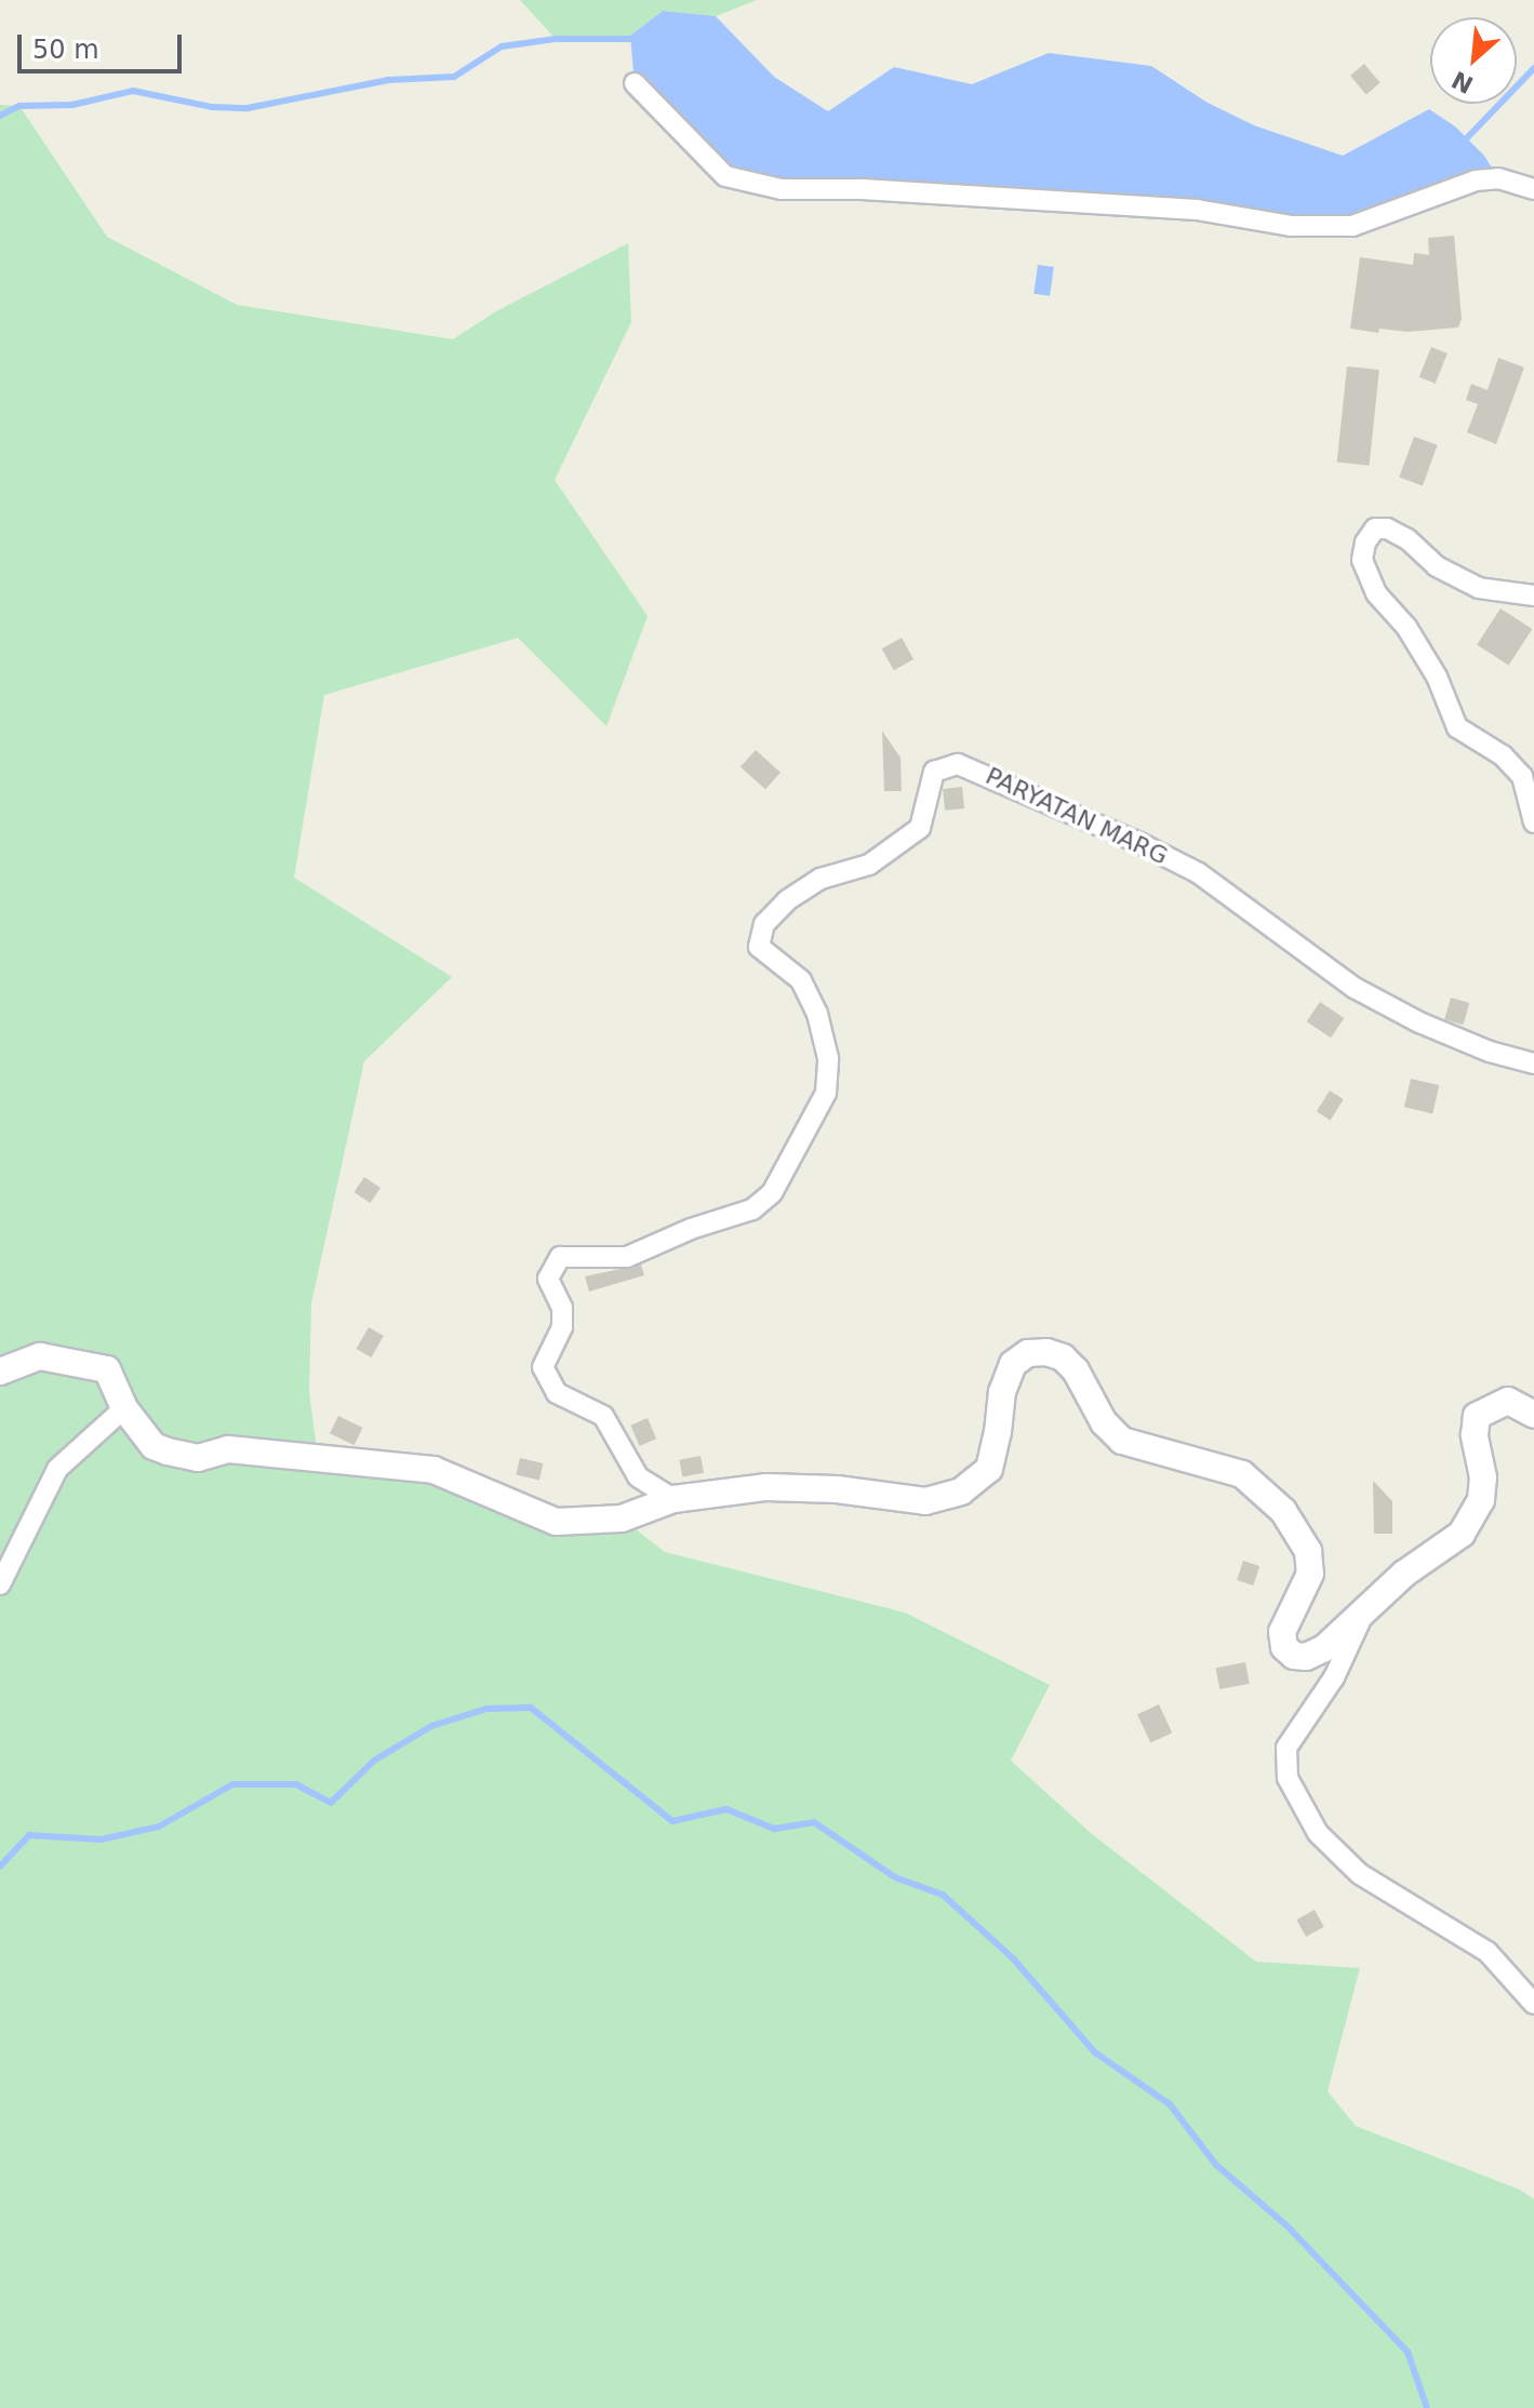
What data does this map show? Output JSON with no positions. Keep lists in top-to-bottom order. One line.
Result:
{"streets":{"street":["PARYATAN MARG"]},"scale_bar":"50 m","north":"bottom left"}
